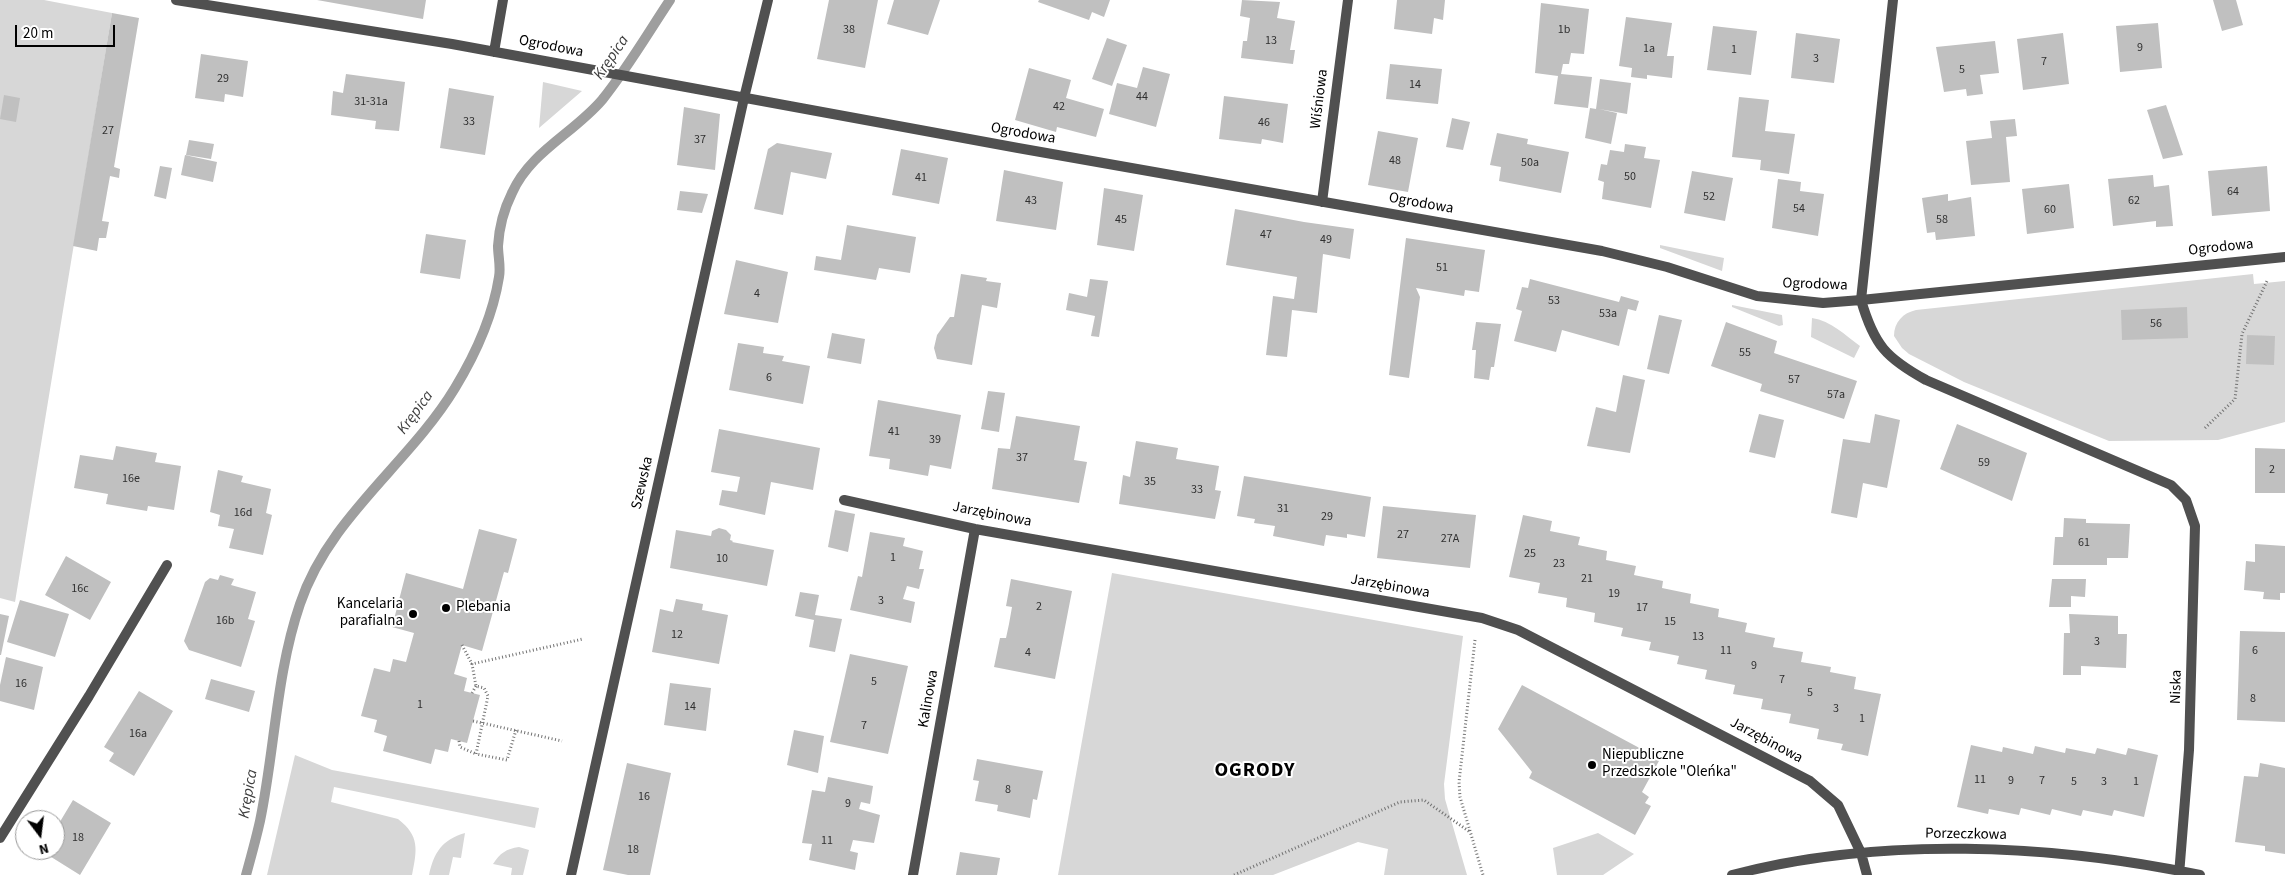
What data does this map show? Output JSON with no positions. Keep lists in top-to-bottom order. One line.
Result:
{"streets":{"street":["Ogrodowa","Wiśniowa","Szewska","Jarzębinowa","Niska","Kalinowa","Porzeczkowa"]},"crossings":[["Ogrodowa","Wiśniowa"],["Ogrodowa","Szewska"],["Ogrodowa","Niska"],["Jarzębinowa","Kalinowa"],["Jarzębinowa","Porzeczkowa"],["Niska","Porzeczkowa"]],"districts":["OGRODY"],"water":["Krępica"],"places":["Plebania","Kancelaria parafialna","Niepubliczne Przedszkole \"Oleńka\""],"house_numbers":["38","1b","13","9","1a","1","3","7","5","29","14","44","31-31a","42","33","46","27","37","48","50a","50","41","64","52","43","62","54","60","45","58","47","49","51","4","53","53a","56","55","6","57","57a","41","39","37","59","2","16e","35","33","31","16d","29","27","27A","61","25","1","10","23","21","16c","19","3","2","17","16b","15","12","13","3","11","6","4","9","7","5","16","5","8","1","14","3","1","7","16a","11","9","7","5","3","1","8","16","9","18","11","18"],"scale_bar":"20 m","north":"bottom"}
